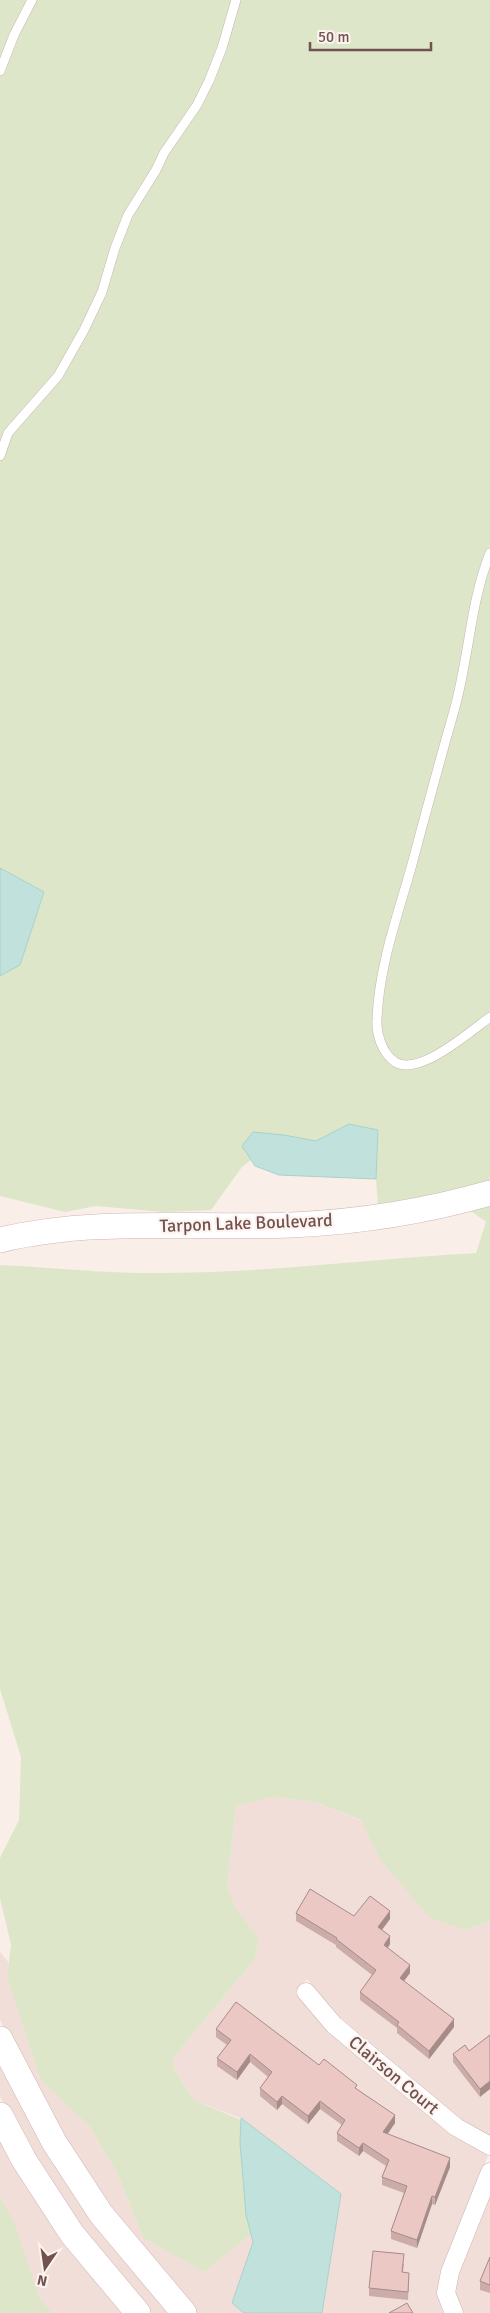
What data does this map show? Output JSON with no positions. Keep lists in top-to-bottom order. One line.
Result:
{"streets":{"street":["Tarpon Lake Boulevard","Clairson Court"]},"scale_bar":"50 m","north":"bottom"}
